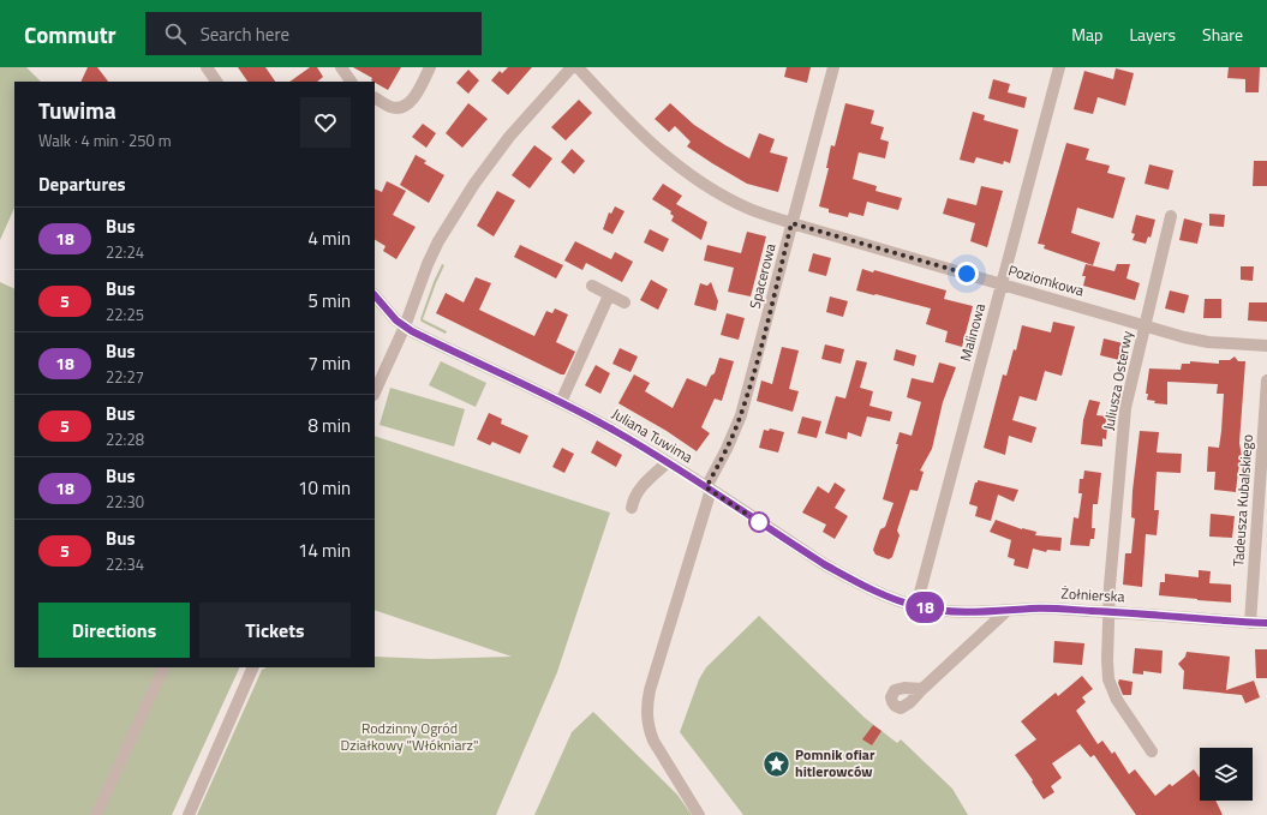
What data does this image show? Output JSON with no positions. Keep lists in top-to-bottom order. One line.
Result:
{"streets":{"street":["Spacerowa","Poziomkowa","Malinowa","Juliusza Osterwy","Juliana Tuwima","Tadeusza Kubalskiego","Żołnierska"]},"crossings":[["Spacerowa","Poziomkowa"],["Spacerowa","Juliana Tuwima"],["Poziomkowa","Malinowa"],["Poziomkowa","Juliusza Osterwy"],["Malinowa","Juliana Tuwima"],["Malinowa","Żołnierska"],["Juliusza Osterwy","Żołnierska"],["Juliana Tuwima","Żołnierska"],["Tadeusza Kubalskiego","Żołnierska"]],"parks":["Rodzinny Ogród Działkowy \"Włókniarz\""],"places":{"place":["Pomnik ofiar hitlerowców"]},"lines":["bus line 18"],"page":{"header":"Commutr","search":"Search here","nav":["Map","Layers","Share"],"on_map":"18","heading":[["Tuwima","Walk · 4 min · 250 m"],"Departures"],"list":[{"mark":"18","name":"Bus","note":"22:24","value":"4 min"},{"mark":"5","name":"Bus","note":"22:25","value":"5 min"},{"mark":"18","name":"Bus","note":"22:27","value":"7 min"},{"mark":"5","name":"Bus","note":"22:28","value":"8 min"},{"mark":"18","name":"Bus","note":"22:30","value":"10 min"},{"mark":"5","name":"Bus","note":"22:34","value":"14 min"}],"buttons":["Directions","Tickets"]}}
